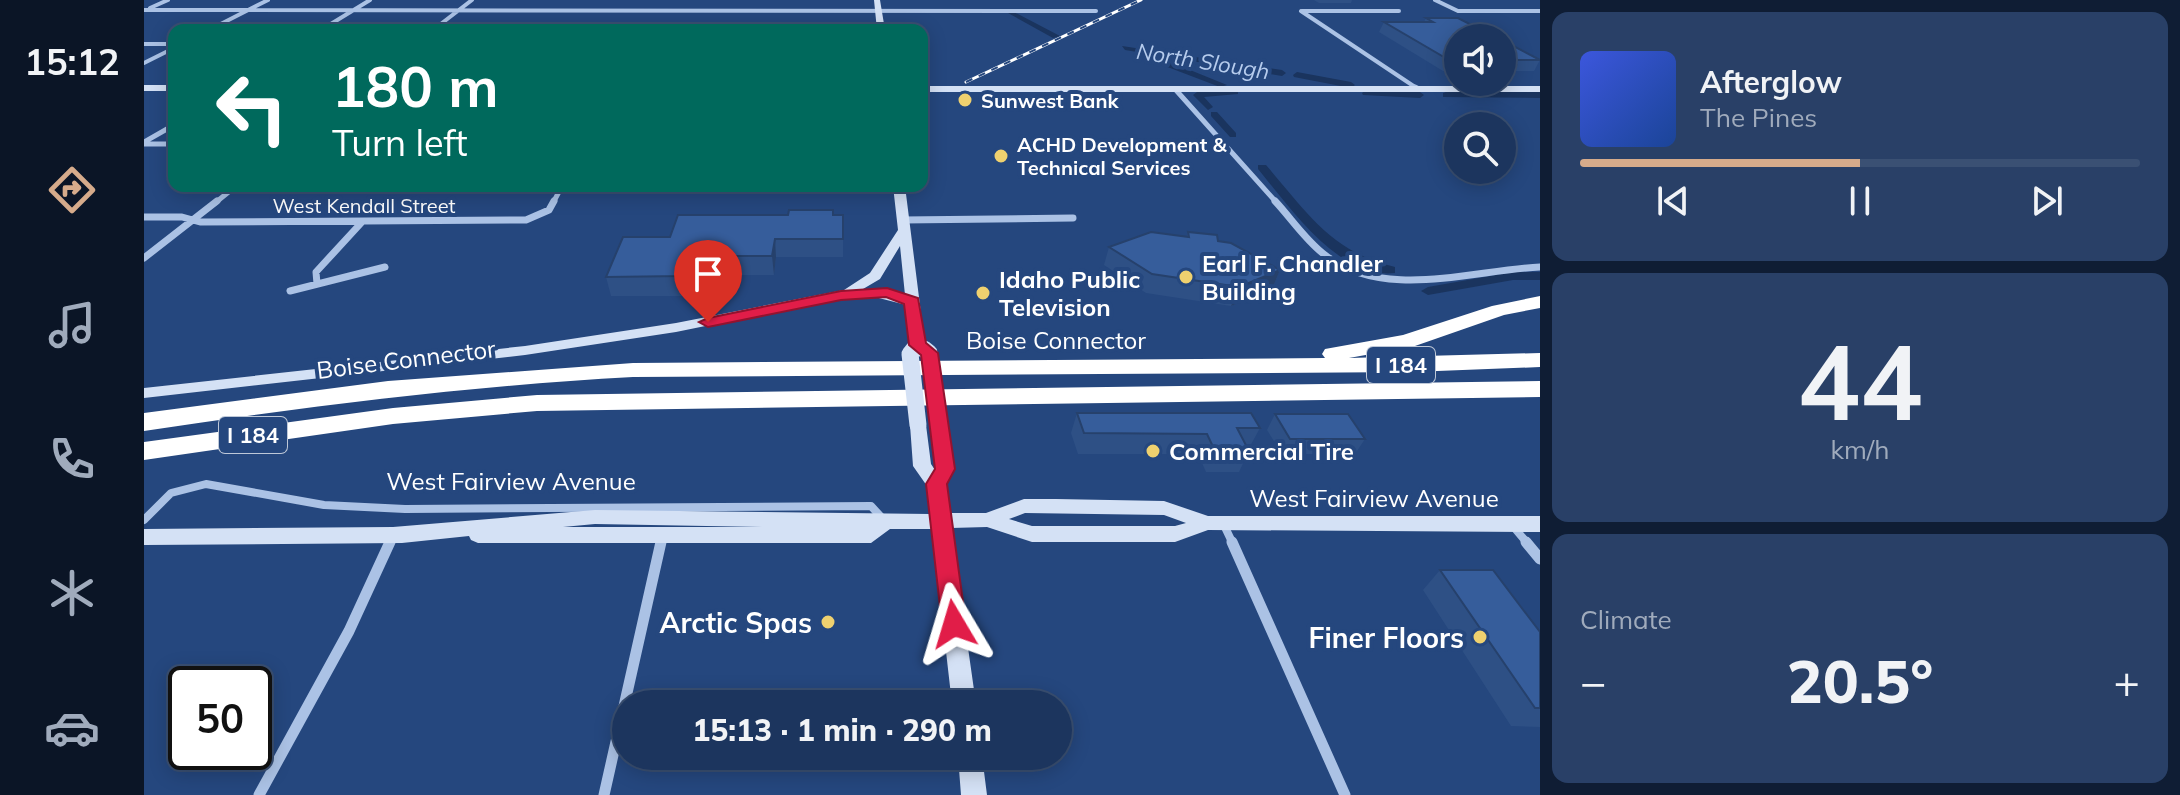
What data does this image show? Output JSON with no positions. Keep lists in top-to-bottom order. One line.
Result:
{"streets":{"highway":["Boise Connector","I 184"],"main road":["West Fairview Avenue"],"street":["West Kendall Street"]},"water":["North Slough"],"places":["Sunwest Bank","ACHD Development & Technical Services","Earl F. Chandler Building","Idaho Public Television","Commercial Tire","Arctic Spas","Finer Floors"],"page":{"tabs":"15:12","turn":["180 m","Turn left"],"song":["Afterglow","The Pines"],"tile":[["44","km/h"],"Climate"],"heat":["−","20.5°","+"],"limit":"50","trip":"15:13 · 1 min · 290 m"}}
